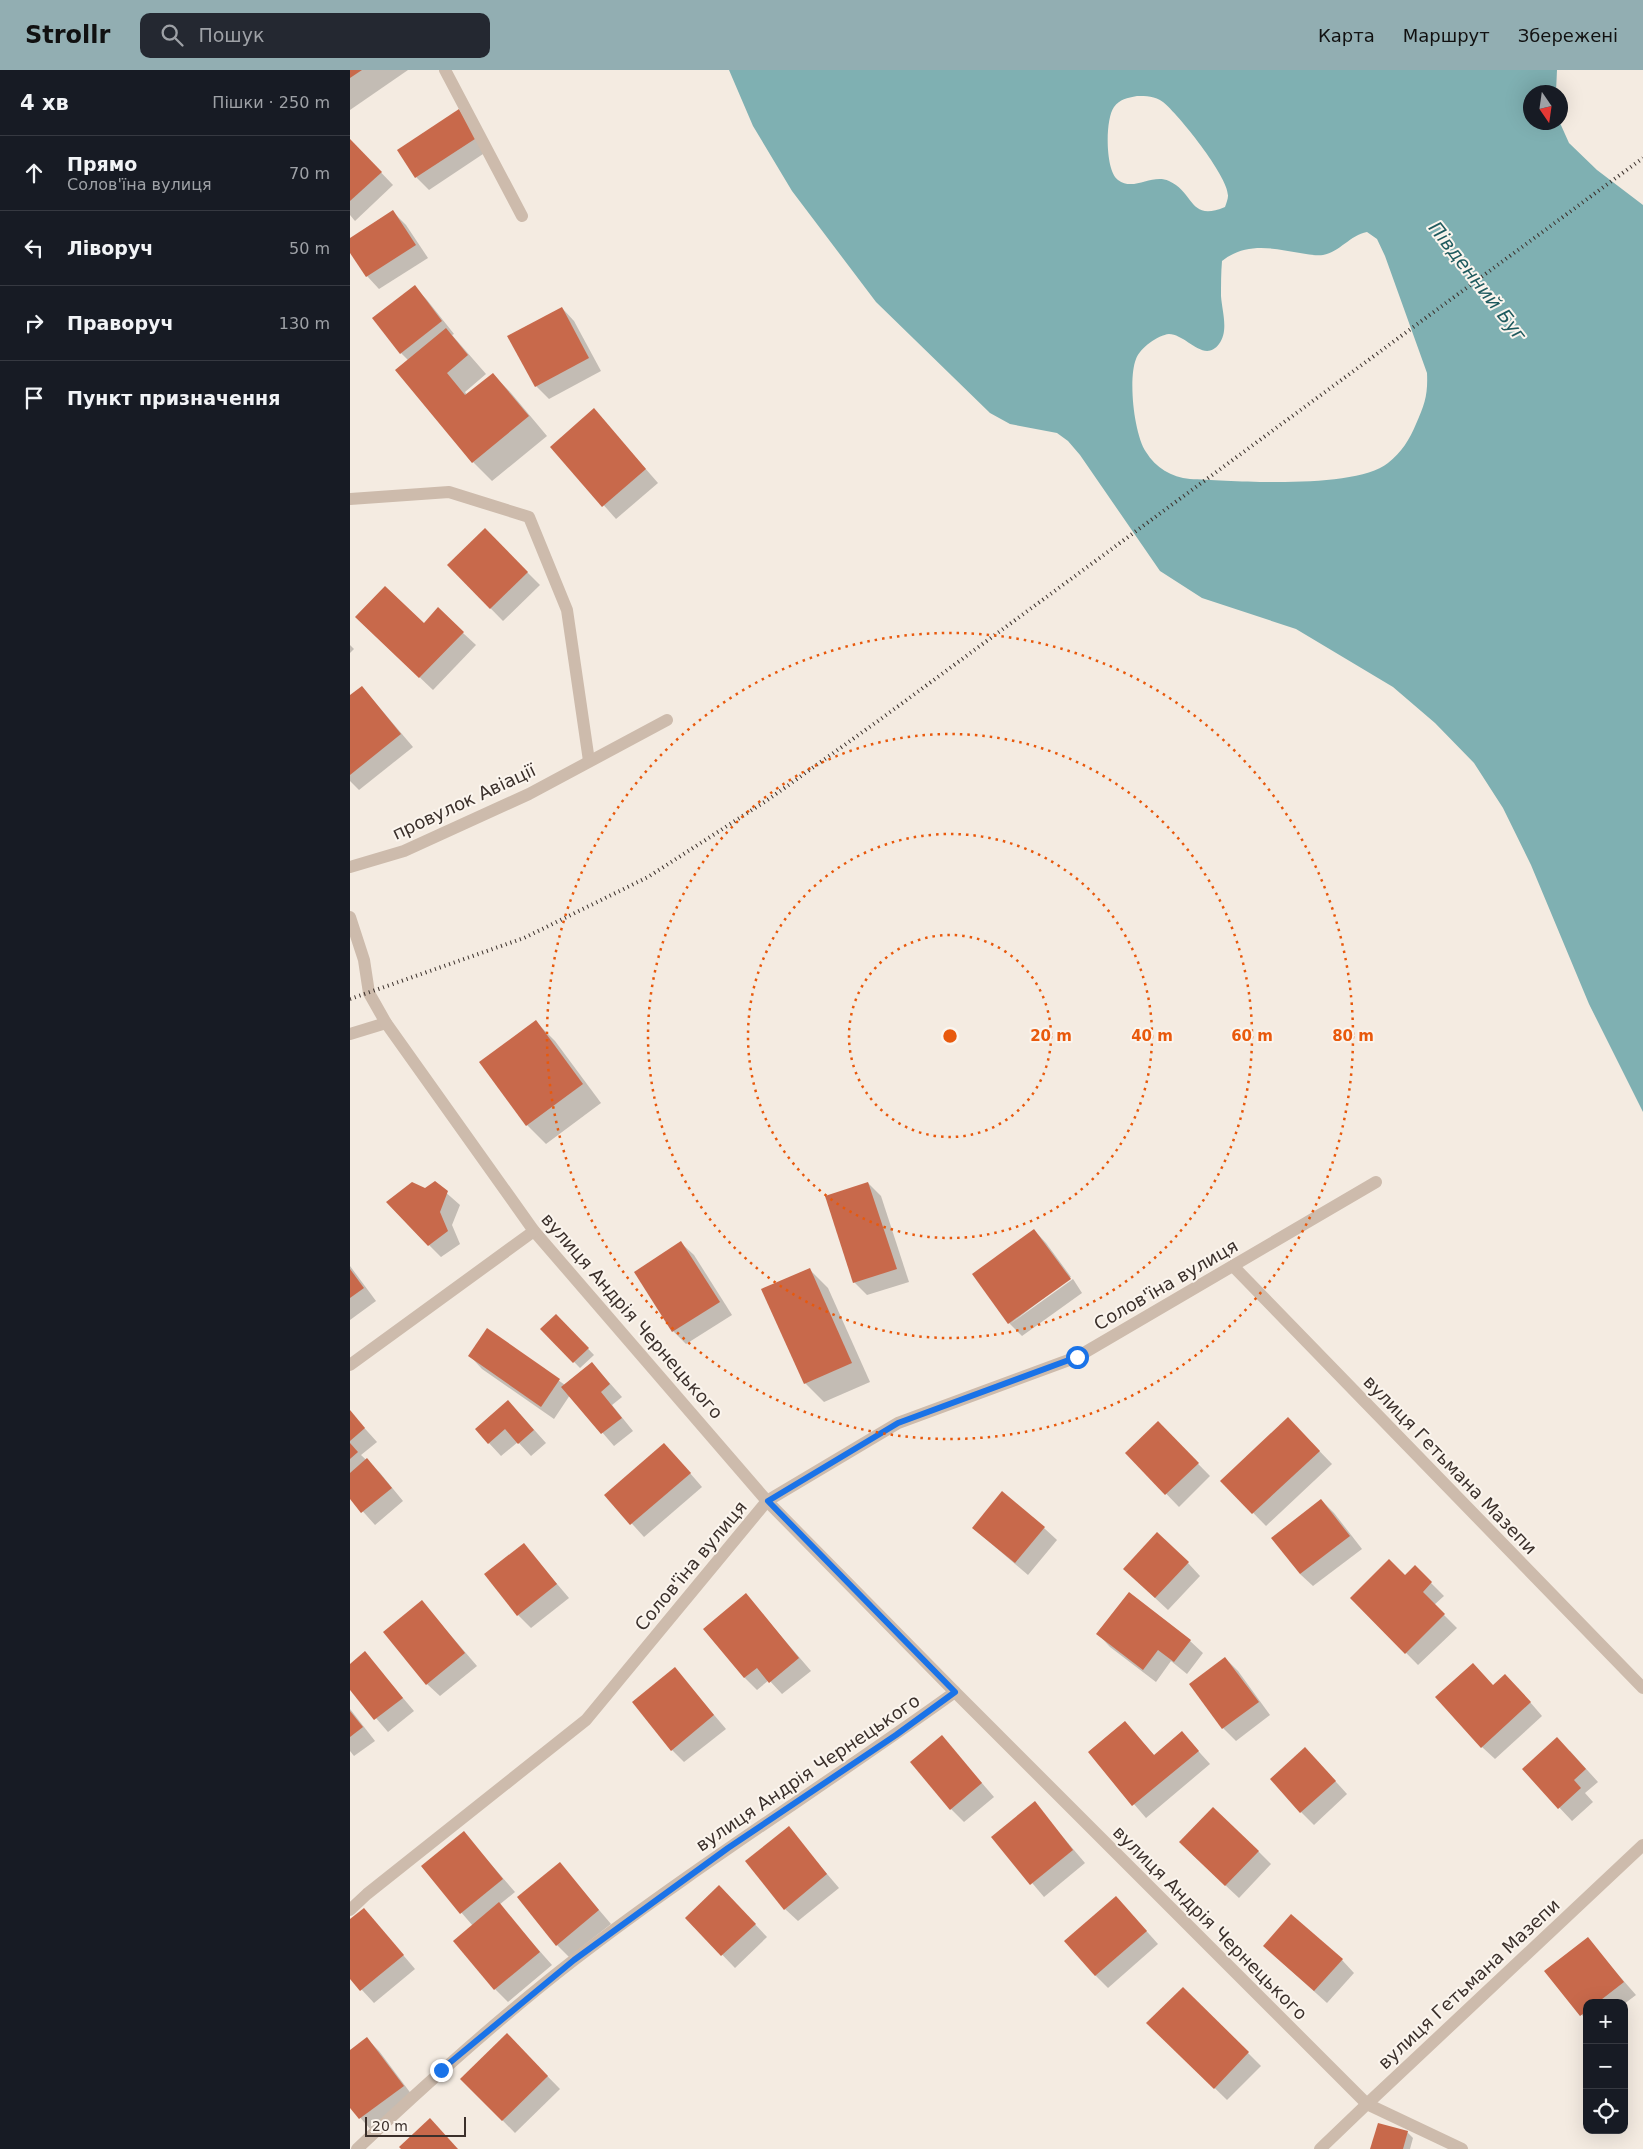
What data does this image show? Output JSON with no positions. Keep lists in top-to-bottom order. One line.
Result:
{"streets":{"street":["провулок Авіації","Солов'їна вулиця","вулиця Андрія Чернецького","вулиця Гетьмана Мазепи"]},"crossings":[["Солов'їна вулиця","вулиця Андрія Чернецького"],["Солов'їна вулиця","вулиця Гетьмана Мазепи"],["вулиця Андрія Чернецького","вулиця Гетьмана Мазепи"]],"water":["Південний Буг"],"scale_bar":"20 m","north":"bottom","page":{"header":"Strollr","search":"Пошук","nav":["Карта","Маршрут","Збережені"],"heading":["4 хв","Пішки · 250 m"],"list":[["Прямо","Солов'їна вулиця","70 m"],["Ліворуч","50 m"],["Праворуч","130 m"],"Пункт призначення"],"map_buttons":["+","−"],"scale":"20 m"},"rings":["20 m","40 m","60 m","80 m"]}
